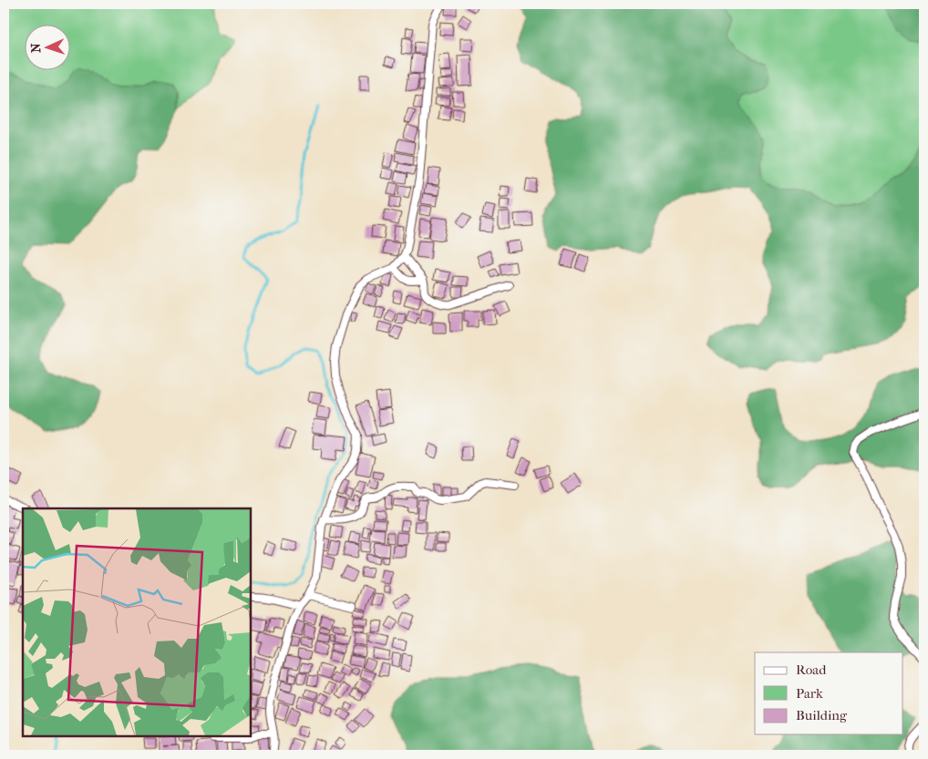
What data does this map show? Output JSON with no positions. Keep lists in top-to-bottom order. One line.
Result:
{"legend":["Road","Park","Building"],"north":"left"}
